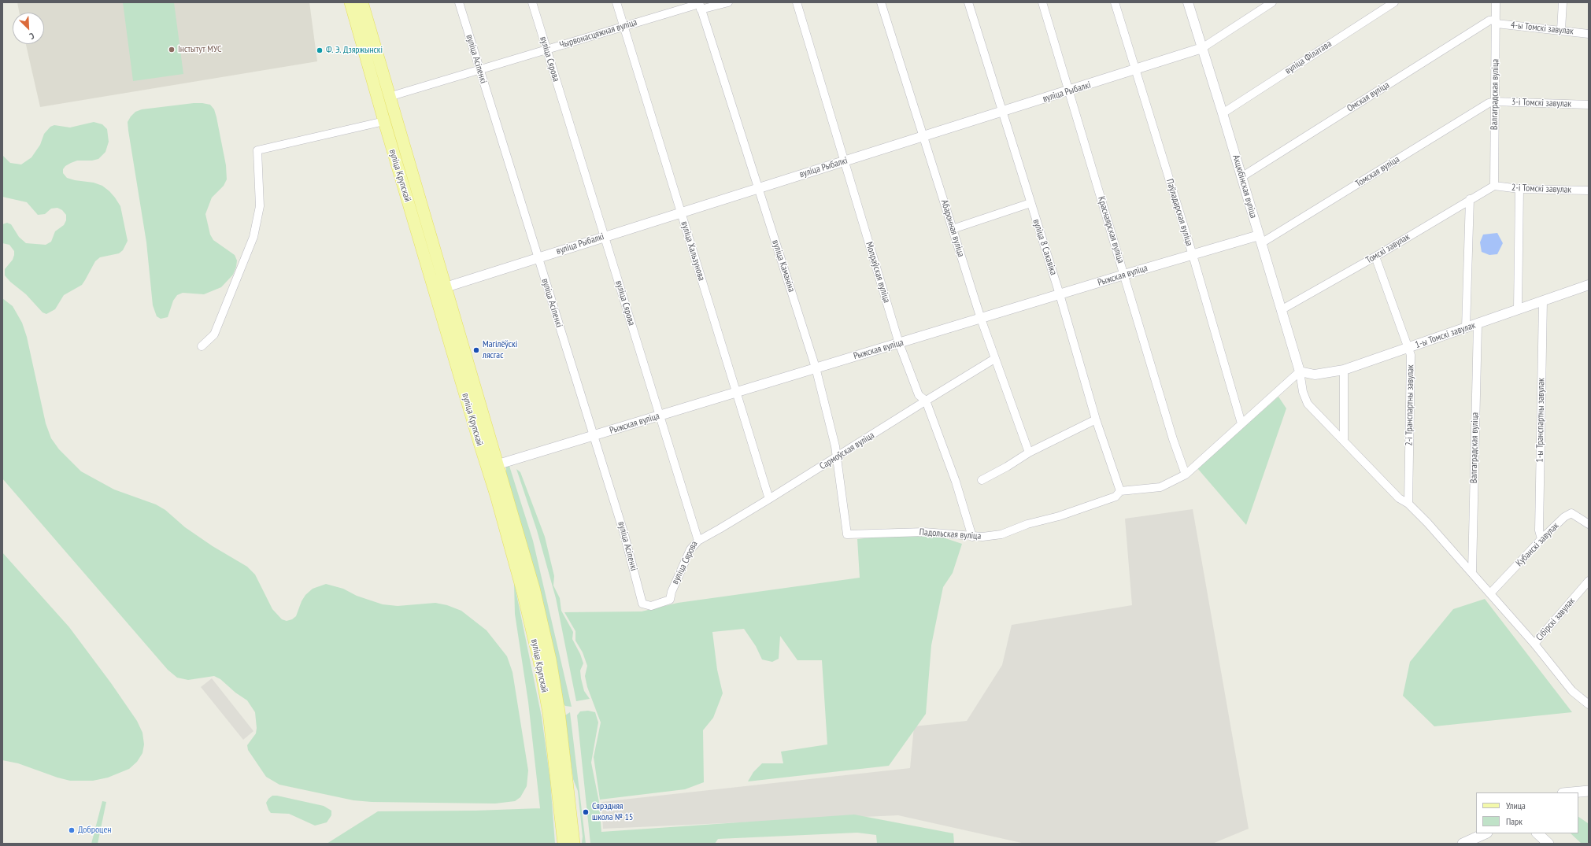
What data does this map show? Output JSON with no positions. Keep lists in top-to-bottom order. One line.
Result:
{"streets":{"main road":["вуліца Крупскай"],"street":["4-ы Томскі завулак","Чырвонасцяжная вуліца","вуліца Філатава","вуліца Асіпенкі","вуліца Сярова","вуліца Рыбалкі","Валгаградская вуліца","Омская вуліца","3-і Томскі завулак","Томская вуліца","Акцюбінская вуліца","2-і Томскі завулак","Паўладарская вуліца","Абаронная вуліца","Краснаярская вуліца","вуліца 8 Сакавіка","Томскі завулак","вуліца Хальзунова","вуліца Каманіна","Мопраўская вуліца","Рыжская вуліца","1-ы Томскі завулак","2-і Транспартны завулак","1-ы Транспартны завулак","Сармоўская вуліца","Падольская вуліца","Кубанскі завулак","Сібірскі завулак"]},"crossings":[["4-ы Томскі завулак","Валгаградская вуліца"],["4-ы Томскі завулак","Омская вуліца"],["Чырвонасцяжная вуліца","вуліца Асіпенкі"],["Чырвонасцяжная вуліца","вуліца Сярова"],["Чырвонасцяжная вуліца","вуліца Крупскай"],["Чырвонасцяжная вуліца","вуліца Хальзунова"],["Чырвонасцяжная вуліца","вуліца Каманіна"],["вуліца Філатава","Акцюбінская вуліца"],["вуліца Асіпенкі","вуліца Сярова"],["вуліца Асіпенкі","вуліца Рыбалкі"],["вуліца Асіпенкі","Рыжская вуліца"],["вуліца Сярова","вуліца Рыбалкі"],["вуліца Сярова","Рыжская вуліца"],["вуліца Сярова","Сармоўская вуліца"],["вуліца Рыбалкі","вуліца Крупскай"],["вуліца Рыбалкі","Акцюбінская вуліца"],["вуліца Рыбалкі","Паўладарская вуліца"],["вуліца Рыбалкі","Абаронная вуліца"],["вуліца Рыбалкі","Краснаярская вуліца"],["вуліца Рыбалкі","вуліца 8 Сакавіка"],["вуліца Рыбалкі","вуліца Хальзунова"],["вуліца Рыбалкі","вуліца Каманіна"],["вуліца Рыбалкі","Мопраўская вуліца"],["Валгаградская вуліца","Омская вуліца"],["Валгаградская вуліца","3-і Томскі завулак"],["Валгаградская вуліца","Томская вуліца"],["Валгаградская вуліца","2-і Томскі завулак"],["Валгаградская вуліца","Томскі завулак"],["Валгаградская вуліца","1-ы Томскі завулак"],["Омская вуліца","Акцюбінская вуліца"],["3-і Томскі завулак","Томская вуліца"],["Томская вуліца","Акцюбінская вуліца"],["Томская вуліца","Рыжская вуліца"],["вуліца Крупскай","Рыжская вуліца"],["Акцюбінская вуліца","Томскі завулак"],["Акцюбінская вуліца","Рыжская вуліца"],["Акцюбінская вуліца","1-ы Томскі завулак"],["2-і Томскі завулак","Томскі завулак"],["Паўладарская вуліца","Рыжская вуліца"],["Абаронная вуліца","Рыжская вуліца"],["Абаронная вуліца","Сармоўская вуліца"],["Краснаярская вуліца","Рыжская вуліца"],["вуліца 8 Сакавіка","Рыжская вуліца"],["вуліца 8 Сакавіка","Падольская вуліца"],["Томскі завулак","2-і Транспартны завулак"],["вуліца Хальзунова","Рыжская вуліца"],["вуліца Хальзунова","Сармоўская вуліца"],["вуліца Каманіна","Рыжская вуліца"],["вуліца Каманіна","Сармоўская вуліца"],["вуліца Каманіна","Падольская вуліца"],["Мопраўская вуліца","Рыжская вуліца"],["Мопраўская вуліца","Сармоўская вуліца"],["Мопраўская вуліца","Падольская вуліца"],["1-ы Томскі завулак","2-і Транспартны завулак"],["1-ы Томскі завулак","1-ы Транспартны завулак"],["1-ы Транспартны завулак","Кубанскі завулак"]],"places":["Інстытут МУС","Ф. Э. Дзяржынскі","Магілёўскі лясгас","Сярэдняя школа № 15","Доброцен"],"legend":["Улица","Парк"],"north":"bottom right"}
